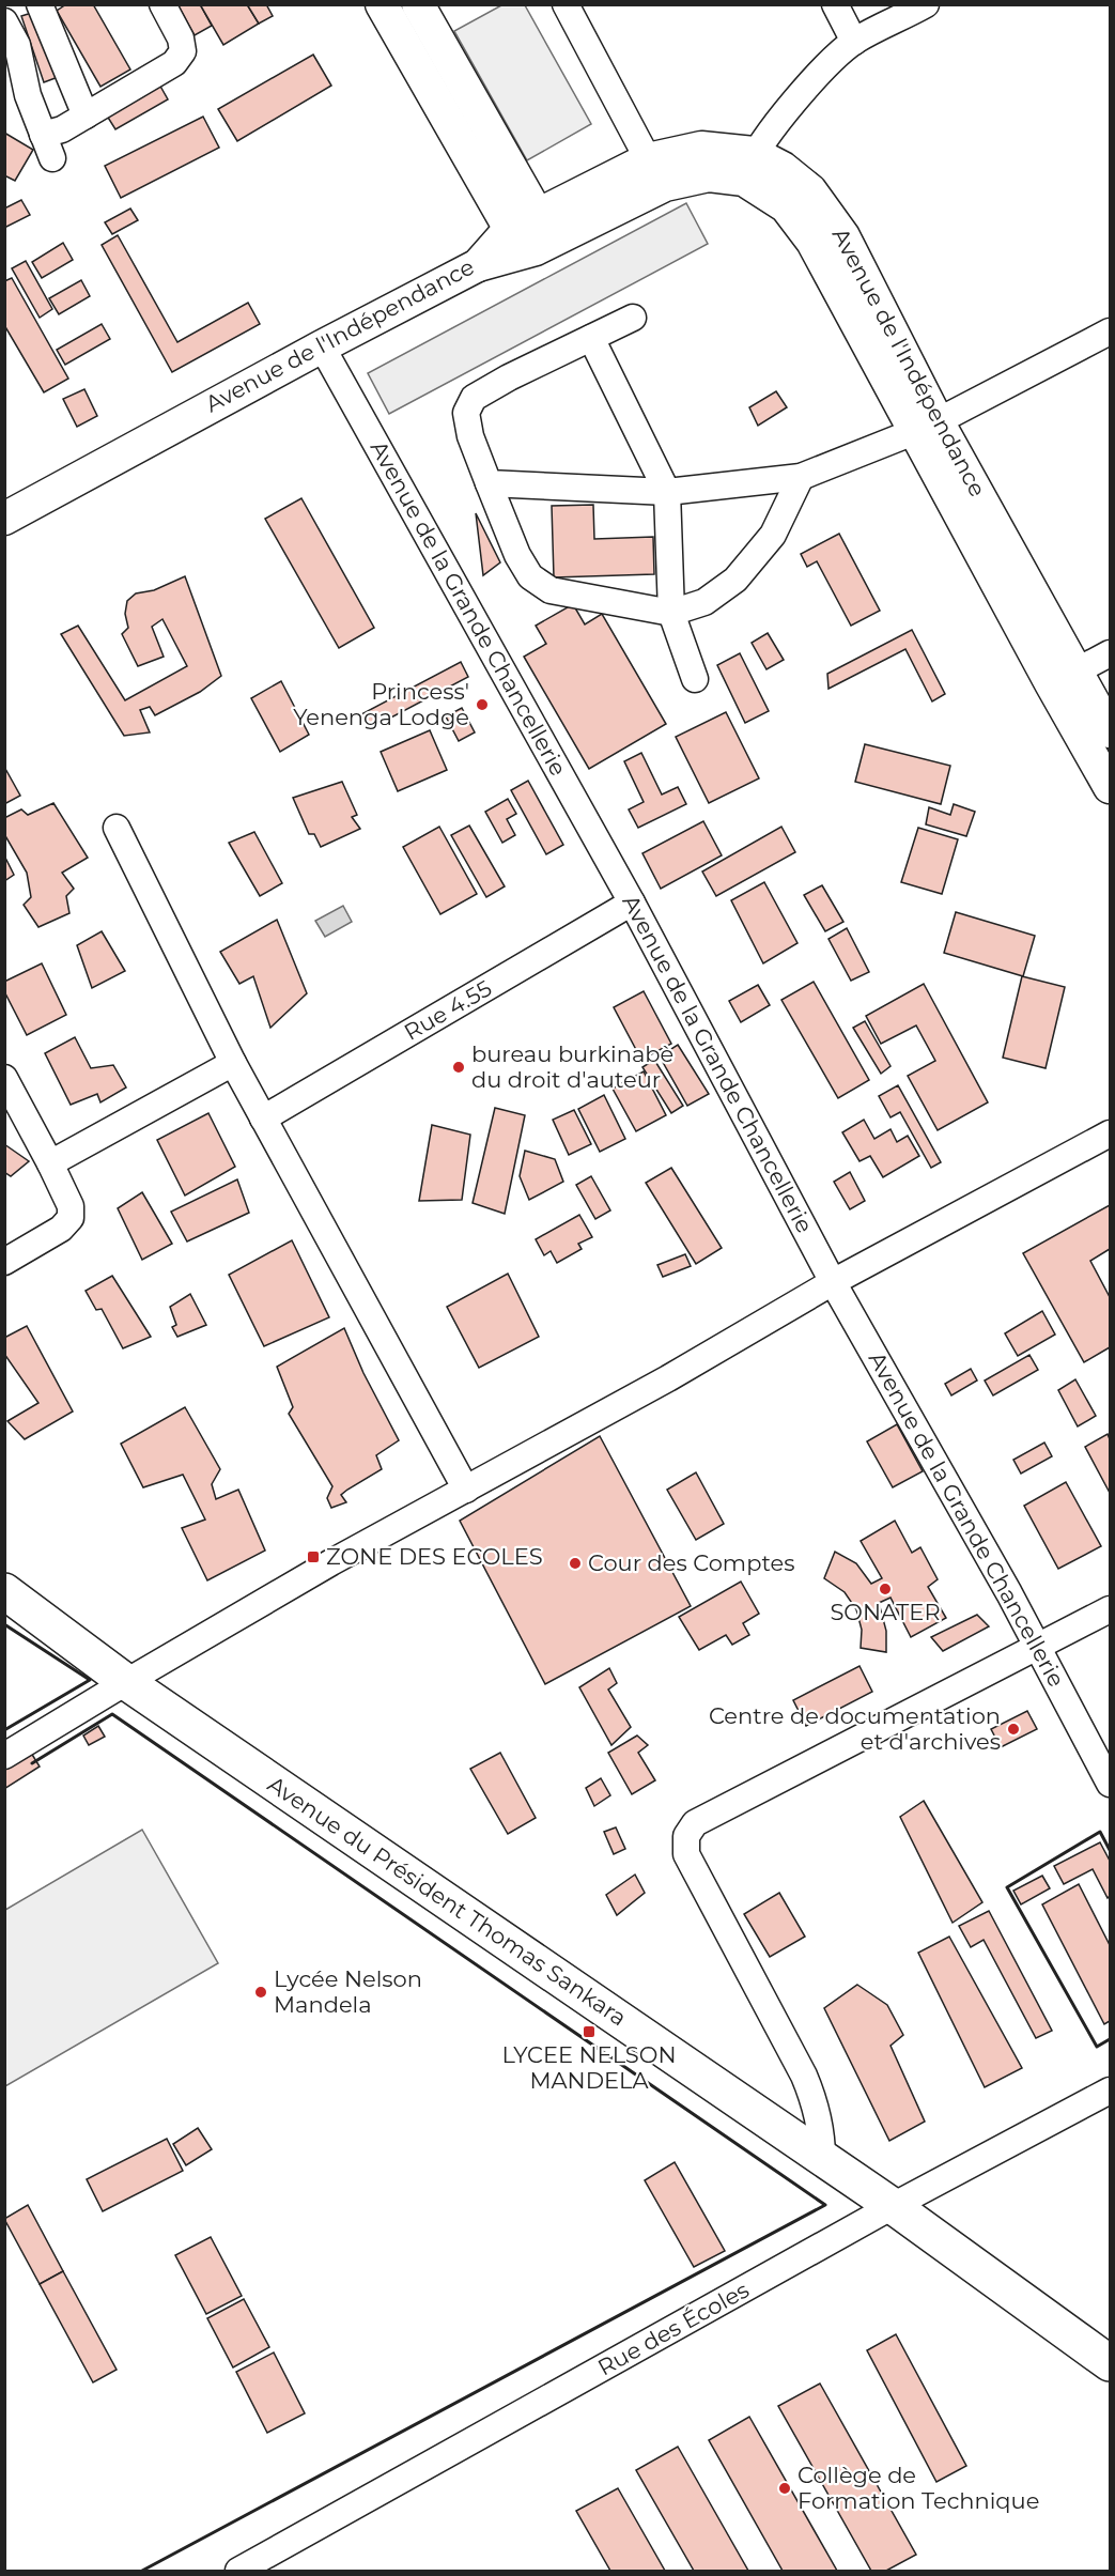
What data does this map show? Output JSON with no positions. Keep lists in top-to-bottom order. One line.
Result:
{"streets":{"highway":["Avenue du Président Thomas Sankara"],"main road":["Avenue de l'Indépendance"],"street":["Avenue de la Grande Chancellerie","Rue 4.55","Rue des Écoles"]},"crossings":[["Avenue de l'Indépendance","Avenue de la Grande Chancellerie"],["Avenue de la Grande Chancellerie","Rue 4.55"],["Avenue du Président Thomas Sankara","Rue des Écoles"]],"places":{"other":["Princess' Yenenga Lodge","bureau burkinabè du droit d'auteur","Cour des Comptes","SONATER","Centre de documentation et d'archives","Lycée Nelson Mandela","Collège de Formation Technique"],"transit":["ZONE DES ECOLES","LYCEE NELSON MANDELA"]}}
